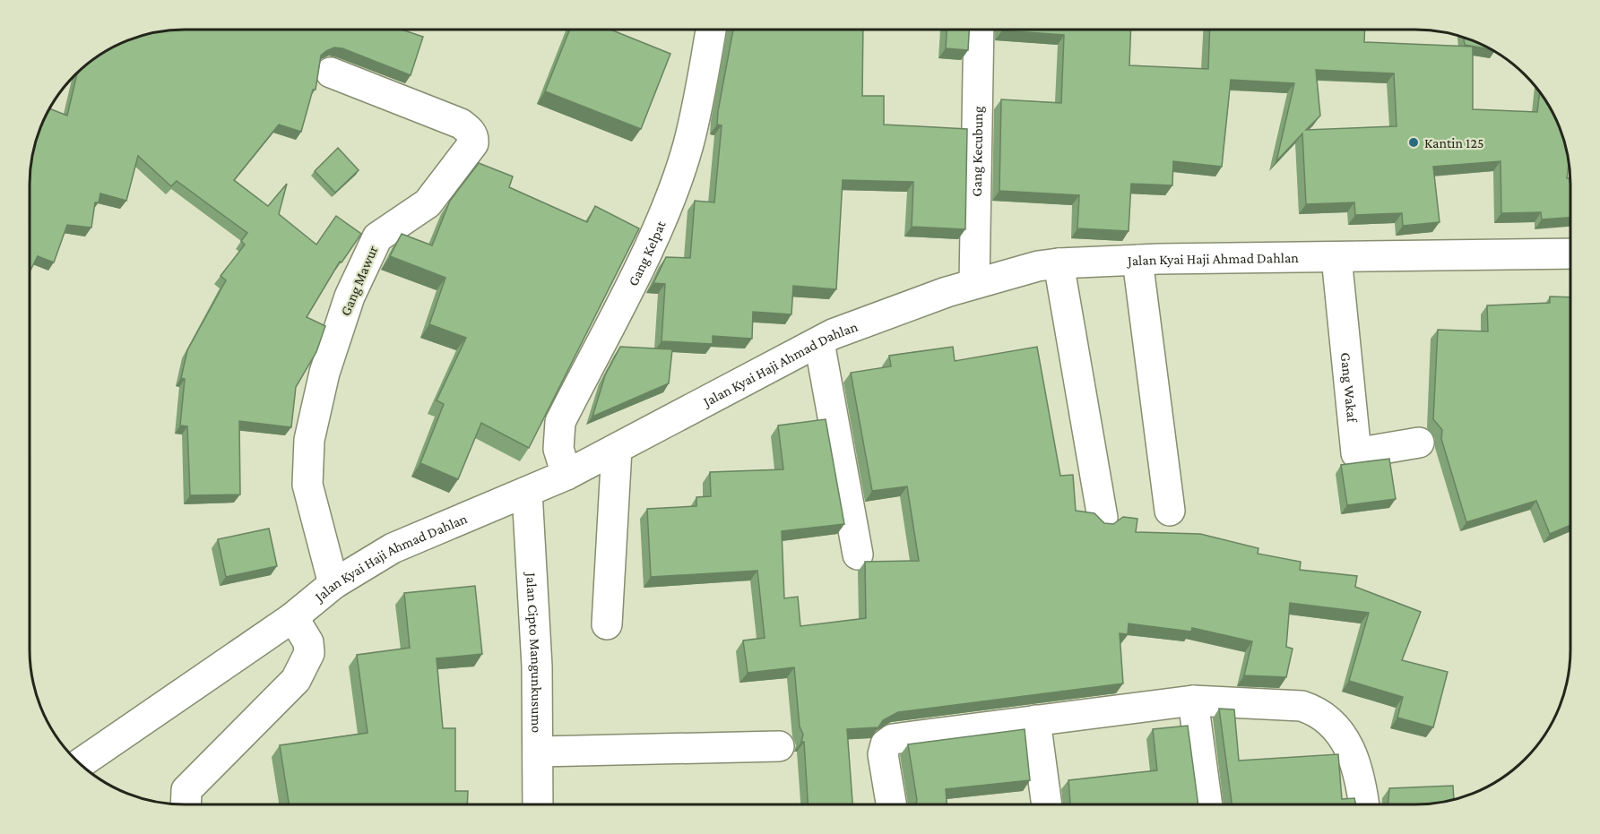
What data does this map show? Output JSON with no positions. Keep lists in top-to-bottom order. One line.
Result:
{"streets":{"street":["Gang Kecubung","Gang Kelpat","Jalan Kyai Haji Ahmad Dahlan","Gang Mawur","Gang Wakaf","Jalan Cipto Mangunkusumo"]},"crossings":[["Gang Kecubung","Jalan Kyai Haji Ahmad Dahlan"],["Gang Kelpat","Jalan Kyai Haji Ahmad Dahlan"],["Jalan Kyai Haji Ahmad Dahlan","Gang Mawur"],["Jalan Kyai Haji Ahmad Dahlan","Gang Wakaf"],["Jalan Kyai Haji Ahmad Dahlan","Jalan Cipto Mangunkusumo"]],"places":["Kantin 125"]}
